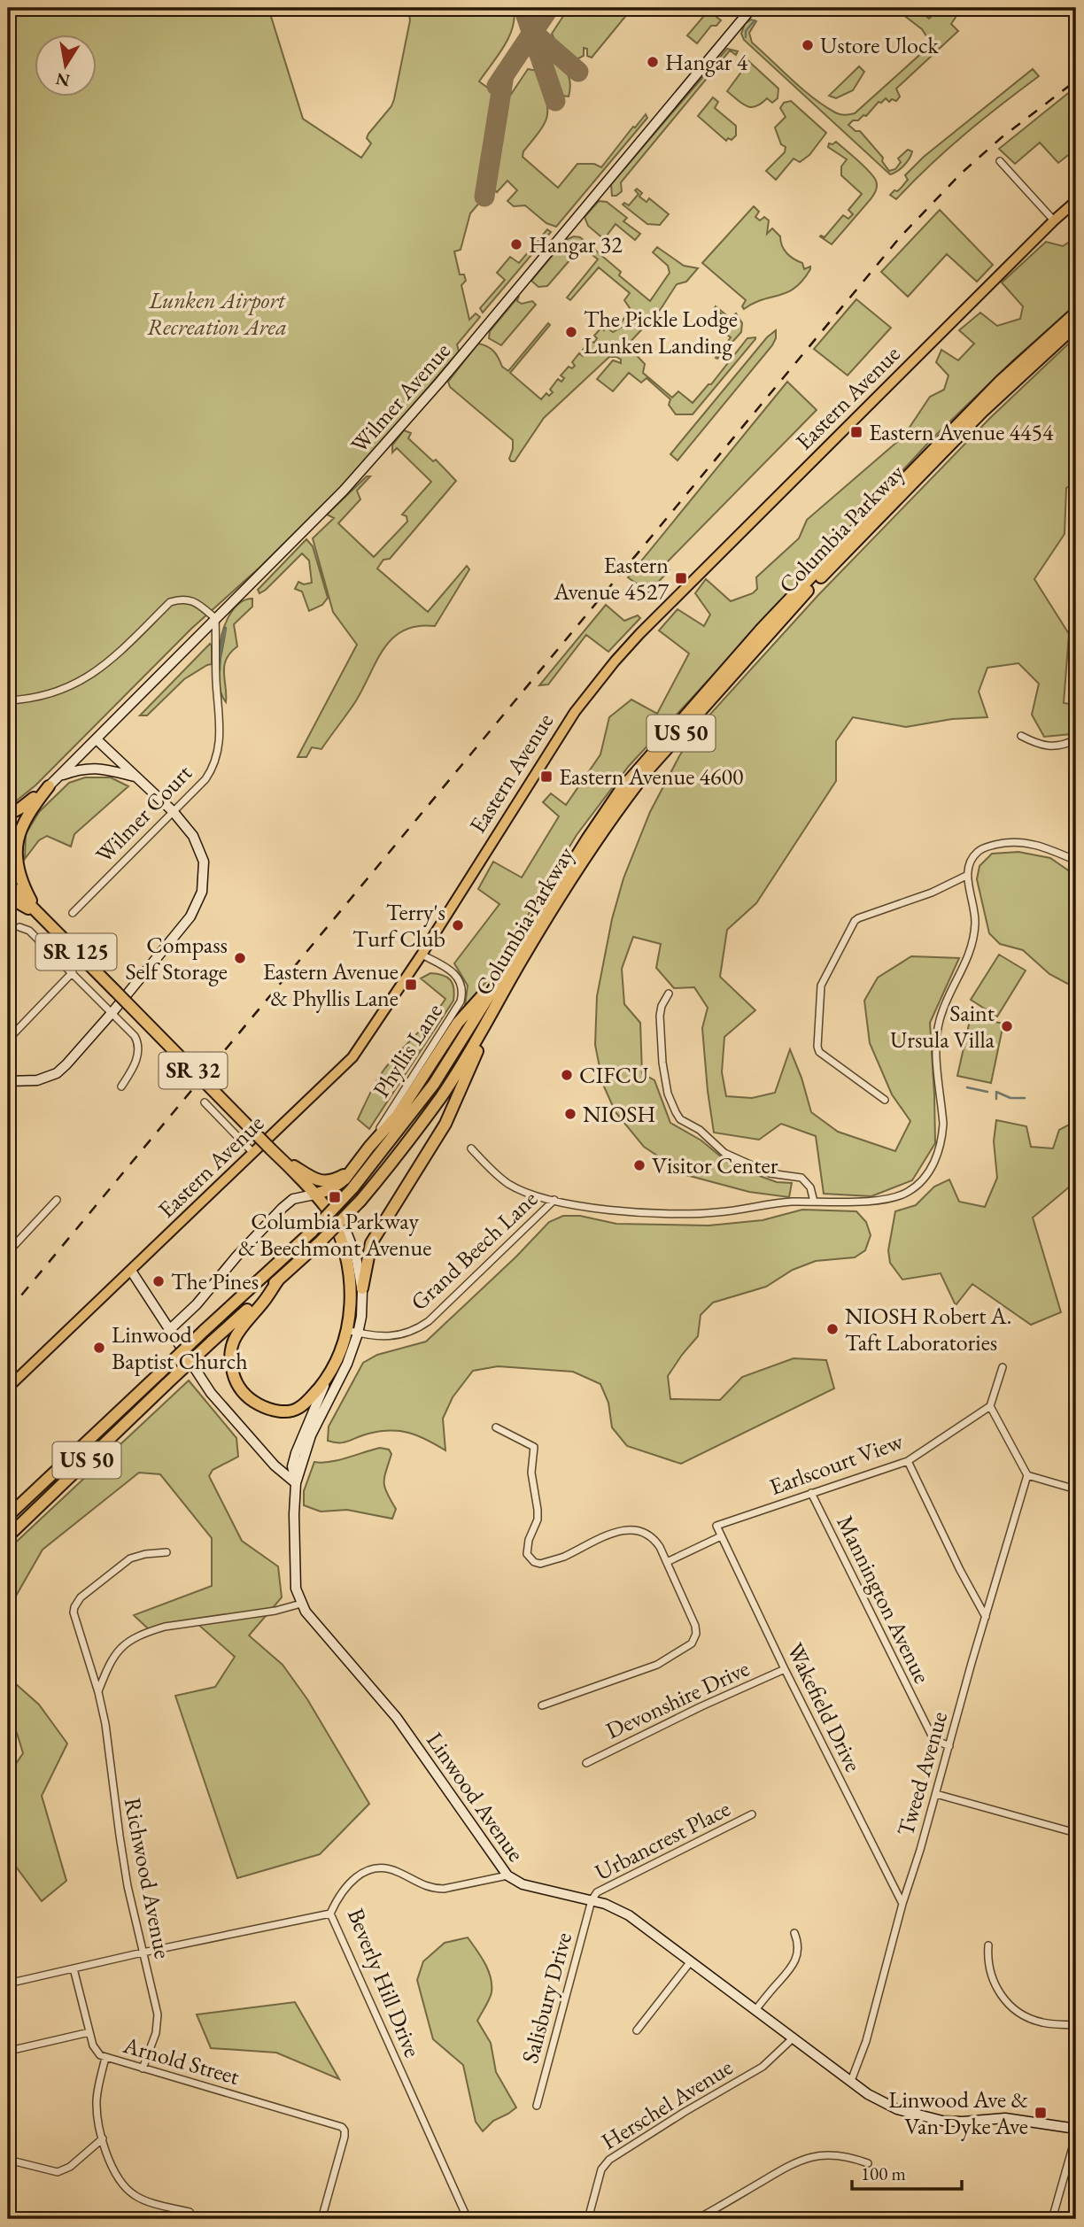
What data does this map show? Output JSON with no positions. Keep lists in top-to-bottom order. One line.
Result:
{"streets":{"highway":["Columbia Parkway","US 50","SR 125","SR 32"],"main road":["Eastern Avenue"],"street":["Wilmer Avenue","Wilmer Court","Phyllis Lane","Grand Beech Lane","Earlscourt View","Mannington Avenue","Devonshire Drive","Wakefield Drive","Tweed Avenue","Linwood Avenue","Urbancrest Place","Richwood Avenue","Beverly Hill Drive","Salisbury Drive","Arnold Street","Herschel Avenue"]},"crossings":[["Wilmer Avenue","Wilmer Court"],["Eastern Avenue","Phyllis Lane"],["SR 125","SR 32"],["SR 32","Grand Beech Lane"],["SR 32","Linwood Avenue"],["Earlscourt View","Mannington Avenue"],["Earlscourt View","Wakefield Drive"],["Mannington Avenue","Tweed Avenue"],["Devonshire Drive","Wakefield Drive"],["Wakefield Drive","Tweed Avenue"],["Tweed Avenue","Linwood Avenue"],["Linwood Avenue","Urbancrest Place"],["Linwood Avenue","Beverly Hill Drive"],["Linwood Avenue","Salisbury Drive"],["Linwood Avenue","Herschel Avenue"],["Urbancrest Place","Salisbury Drive"],["Richwood Avenue","Arnold Street"]],"parks":["Lunken Airport Recreation Area"],"places":{"other":["Ustore Ulock","Hangar 4","Hangar 32","The Pickle Lodge Lunken Landing","Terry's Turf Club","Compass Self Storage","Saint Ursula Villa","CIFCU","NIOSH","Visitor Center","The Pines","NIOSH Robert A. Taft Laboratories","Linwood Baptist Church"],"transit":["Eastern Avenue 4454","Eastern Avenue 4527","Eastern Avenue 4600","Eastern Avenue & Phyllis Lane","Columbia Parkway & Beechmont Avenue","Linwood Ave & Van Dyke Ave"]},"scale_bar":"100 m","north":"bottom"}
